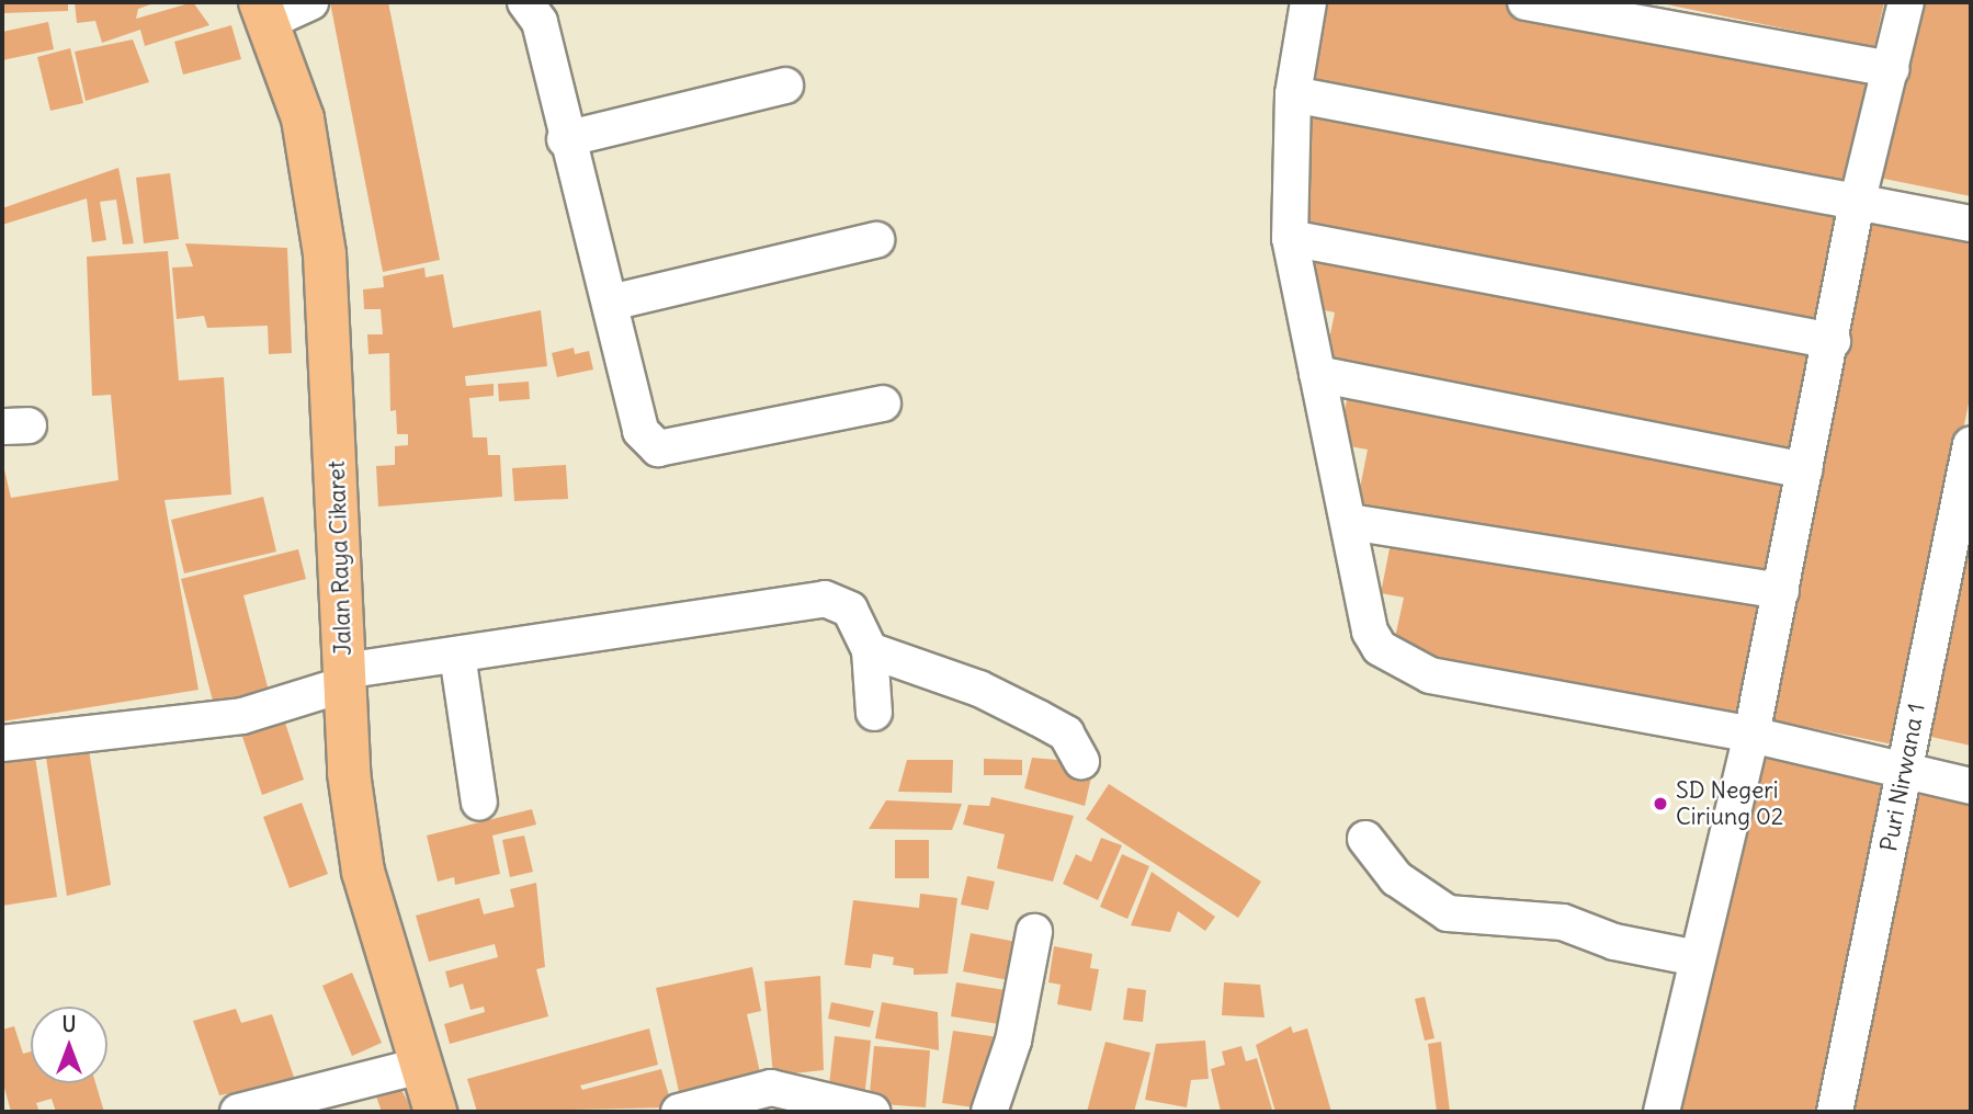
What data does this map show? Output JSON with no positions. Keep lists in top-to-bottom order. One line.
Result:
{"streets":{"main road":["Jalan Raya Cikaret"],"street":["Puri Nirwana 1"]},"places":["SD Negeri Ciriung 02"],"north":"top"}
